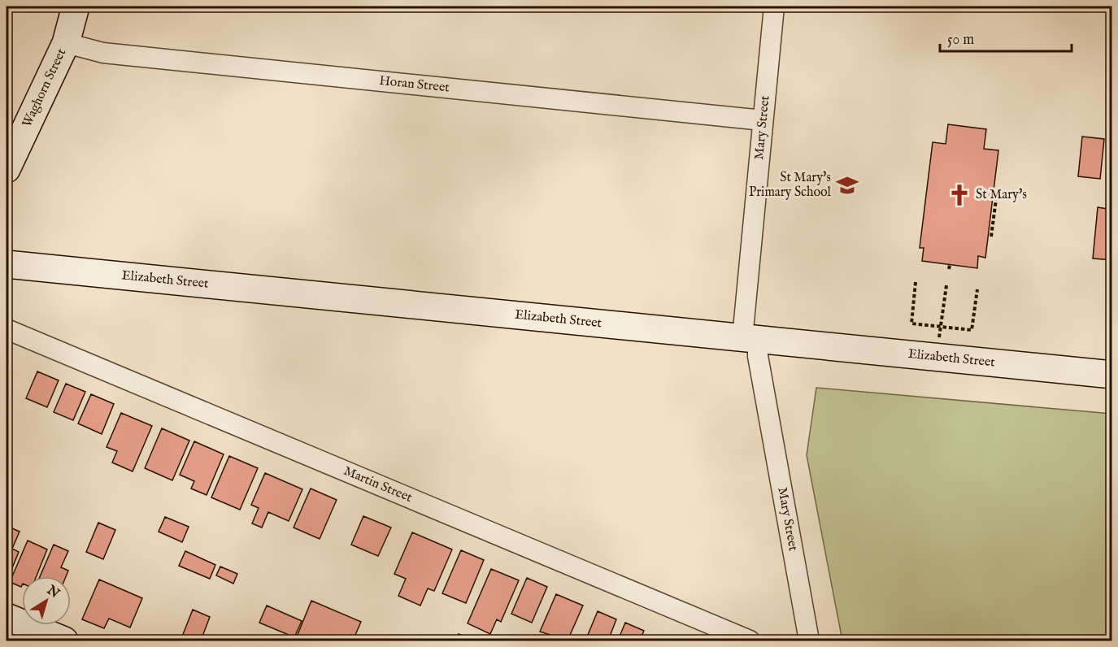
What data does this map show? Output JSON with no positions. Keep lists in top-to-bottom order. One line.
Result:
{"streets":{"street":["Horan Street","Waghorn Street","Mary Street","Elizabeth Street","Martin Street"]},"crossings":[["Horan Street","Waghorn Street"],["Horan Street","Mary Street"],["Mary Street","Elizabeth Street"]],"places":{"school or university":["St Mary's Primary School"],"church":["St Mary's"]},"scale_bar":"50 m","north":"top right"}
